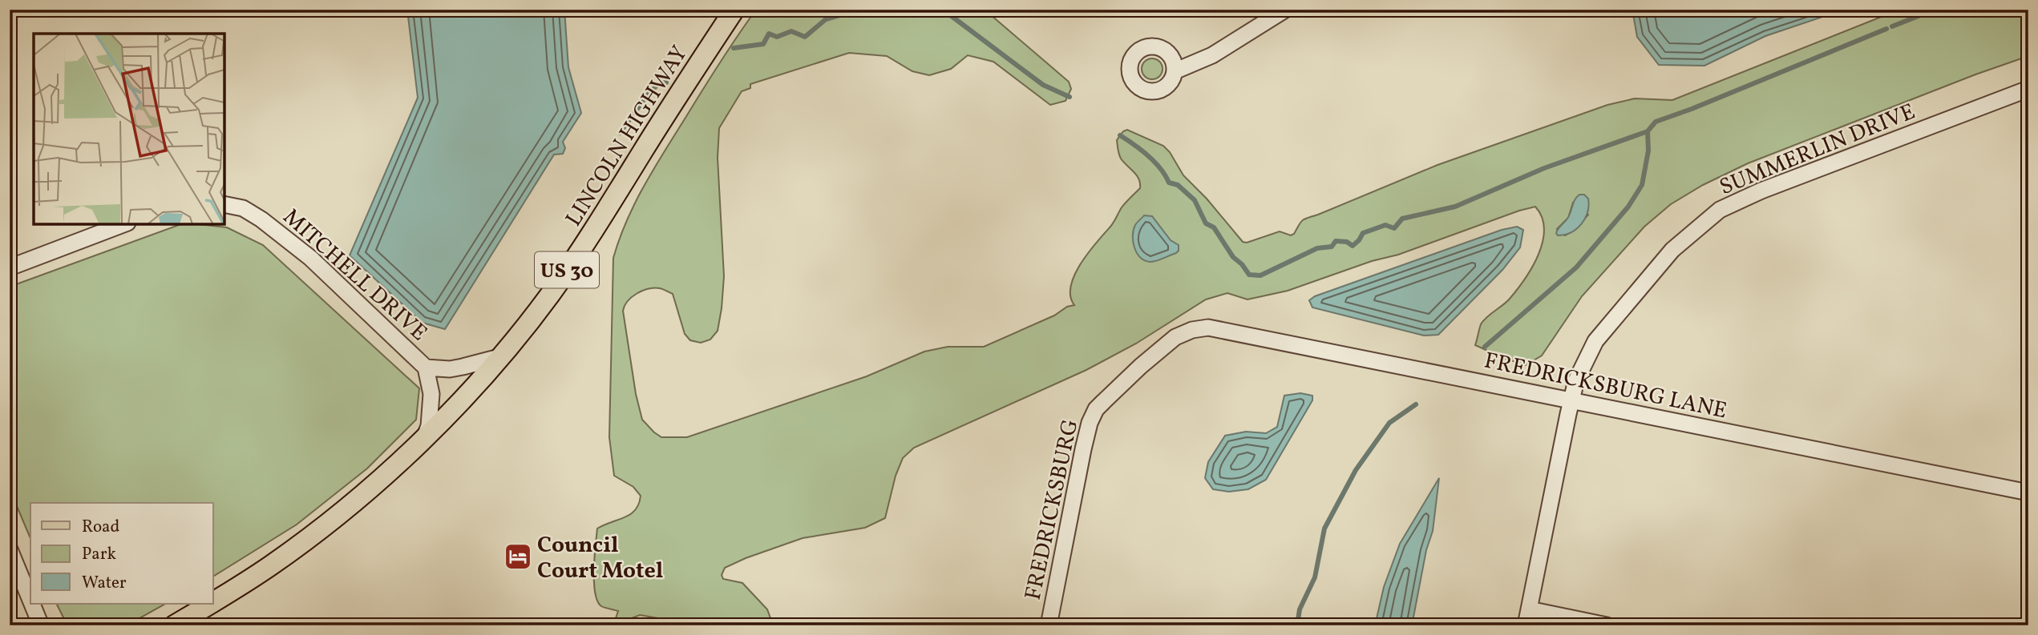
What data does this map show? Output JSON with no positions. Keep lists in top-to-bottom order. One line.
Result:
{"streets":{"main road":["LINCOLN HIGHWAY","US 30"],"street":["SUMMERLIN DRIVE","MITCHELL DRIVE","FREDRICKSBURG LANE","FREDRICKSBURG"]},"crossings":[["LINCOLN HIGHWAY","MITCHELL DRIVE"],["SUMMERLIN DRIVE","FREDRICKSBURG LANE"],["FREDRICKSBURG LANE","FREDRICKSBURG"]],"places":{"hotel":["Council Court Motel"]},"legend":["Road","Park","Water"]}
